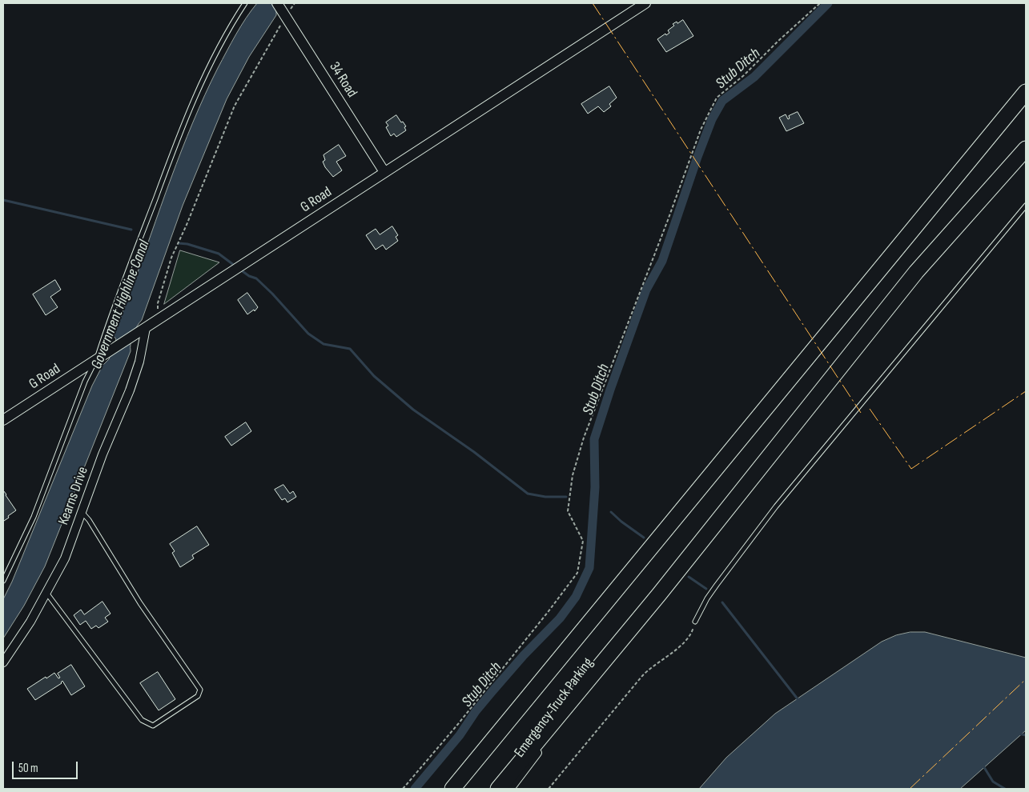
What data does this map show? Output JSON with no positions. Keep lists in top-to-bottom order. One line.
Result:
{"streets":{"street":["34 Road","G Road","Kearns Drive","Emergency Truck Parking"]},"crossings":[["34 Road","G Road"],["G Road","Kearns Drive"]],"water":["Stub Ditch","Government Highline Canal"],"scale_bar":"50 m"}
